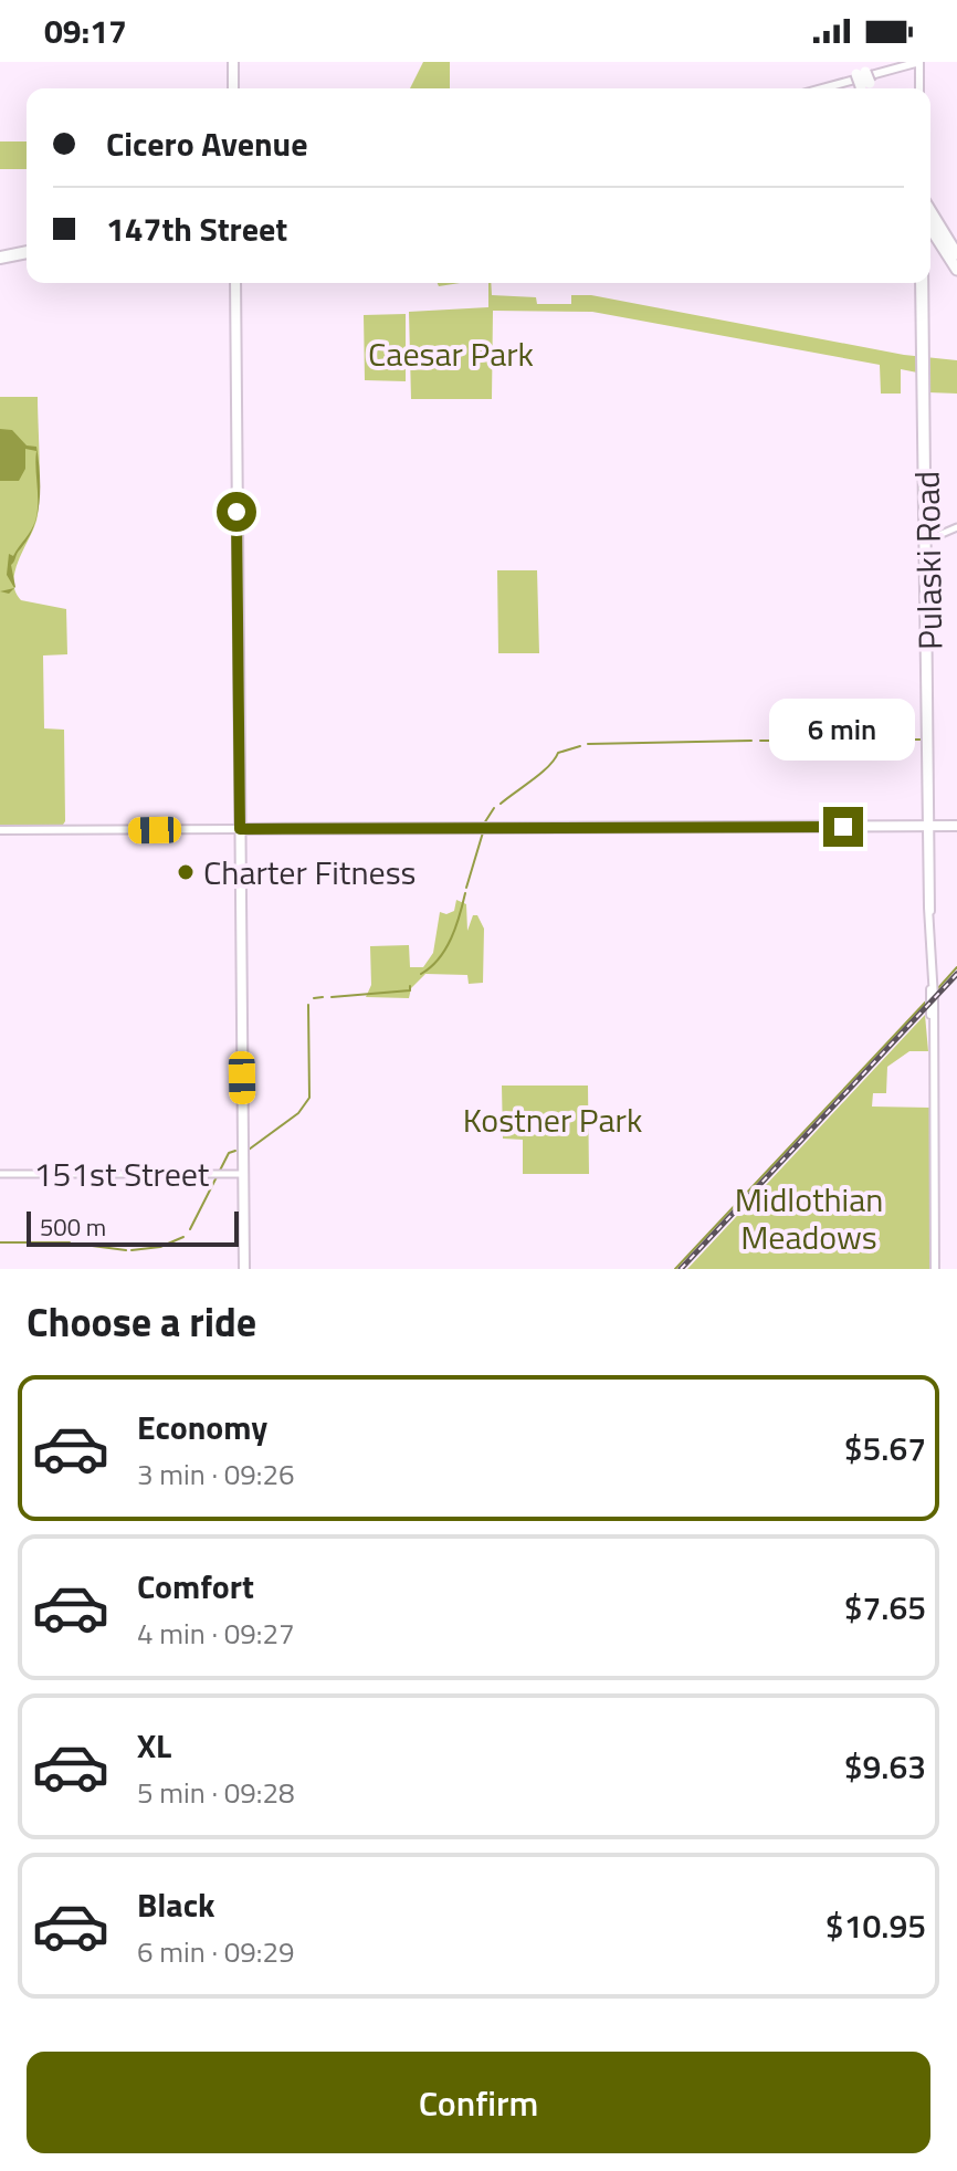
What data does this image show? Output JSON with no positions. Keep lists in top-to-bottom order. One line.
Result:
{"streets":{"main road":["Pulaski Road"],"street":["151st Street"]},"parks":["Caesar Park","Kostner Park","Midlothian Meadows"],"places":["Charter Fitness"],"scale_bar":"500 m","page":{"status":"09:17","banner":["Cicero Avenue","147th Street"],"bubble":"6 min","scale":"500 m","heading":"Choose a ride","list":[{"name":"Economy","note":"3 min · 09:26","value":"$5.67"},{"name":"Comfort","note":"4 min · 09:27","value":"$7.65"},{"name":"XL","note":"5 min · 09:28","value":"$9.63"},{"name":"Black","note":"6 min · 09:29","value":"$10.95"}],"buttons":"Confirm"}}
